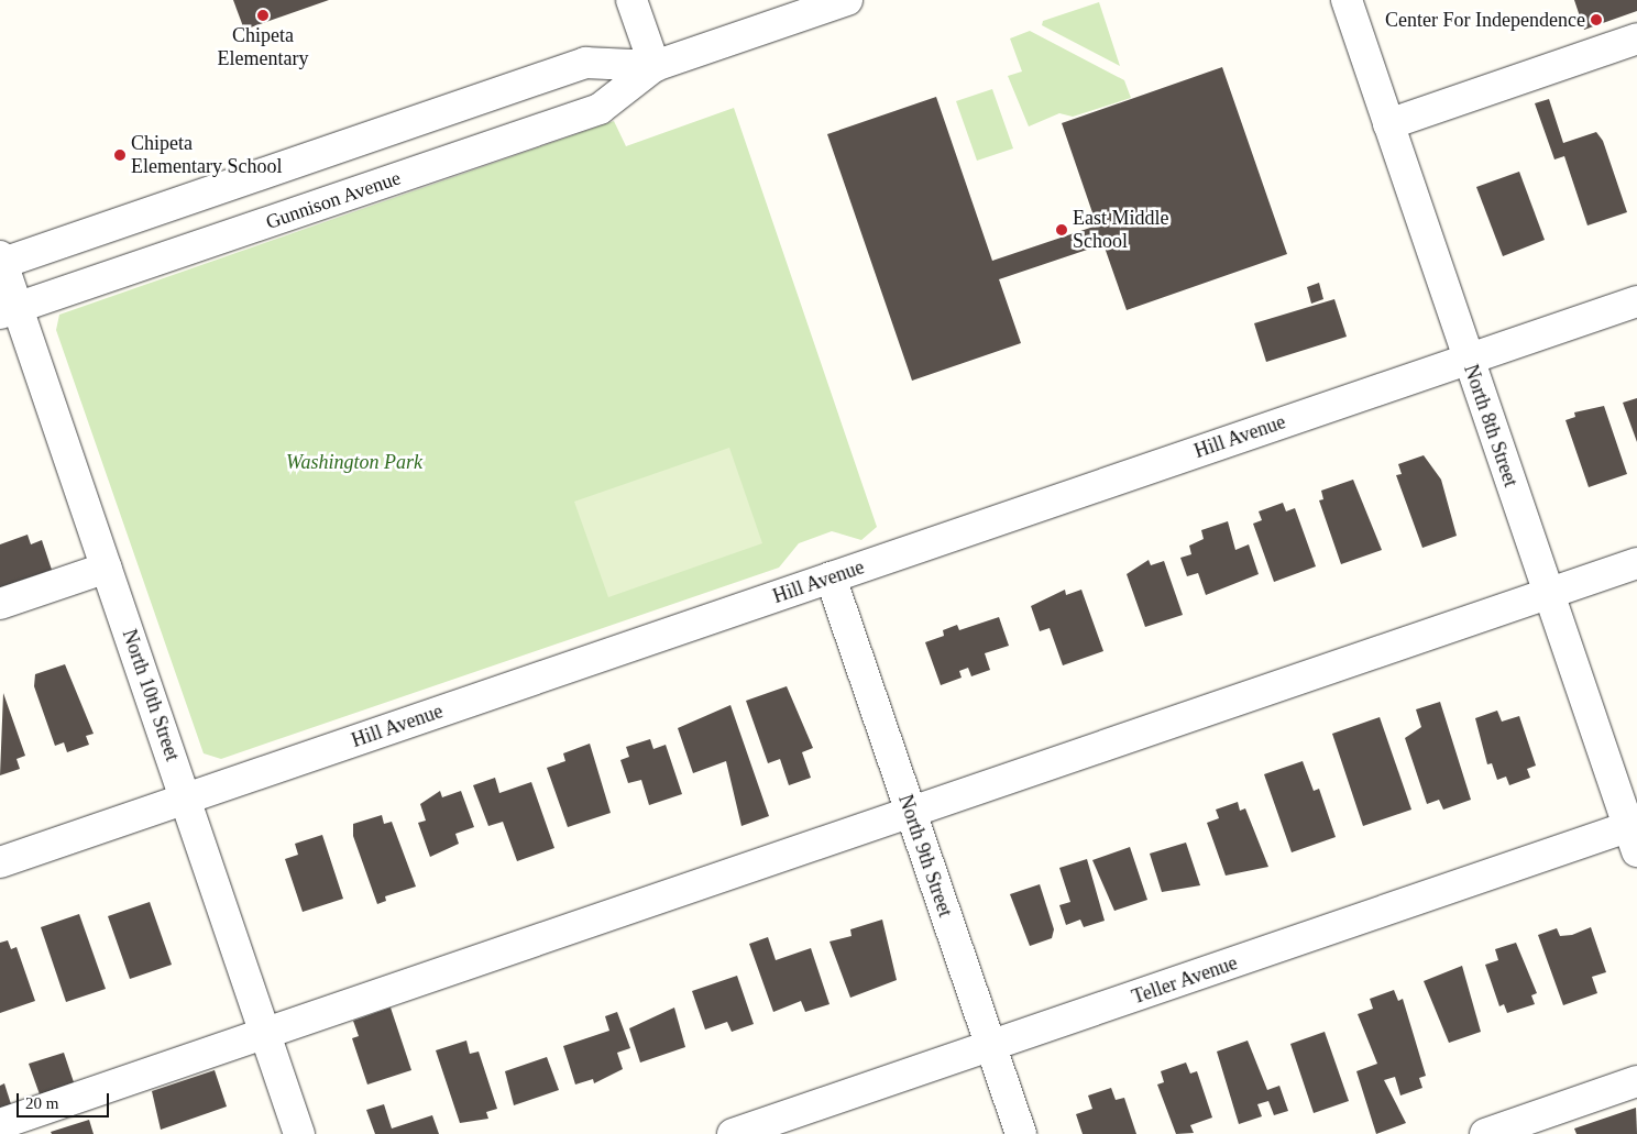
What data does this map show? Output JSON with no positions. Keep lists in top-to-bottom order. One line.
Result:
{"streets":{"street":["Gunnison Avenue","North 8th Street","Hill Avenue","North 10th Street","North 9th Street","Teller Avenue"]},"crossings":[["Gunnison Avenue","North 10th Street"],["North 8th Street","Hill Avenue"],["North 8th Street","Teller Avenue"],["Hill Avenue","North 10th Street"],["Hill Avenue","North 9th Street"],["North 9th Street","Teller Avenue"]],"parks":["Washington Park"],"places":["Chipeta Elementary","Center For Independence","Chipeta Elementary School","East Middle School"],"scale_bar":"20 m"}
